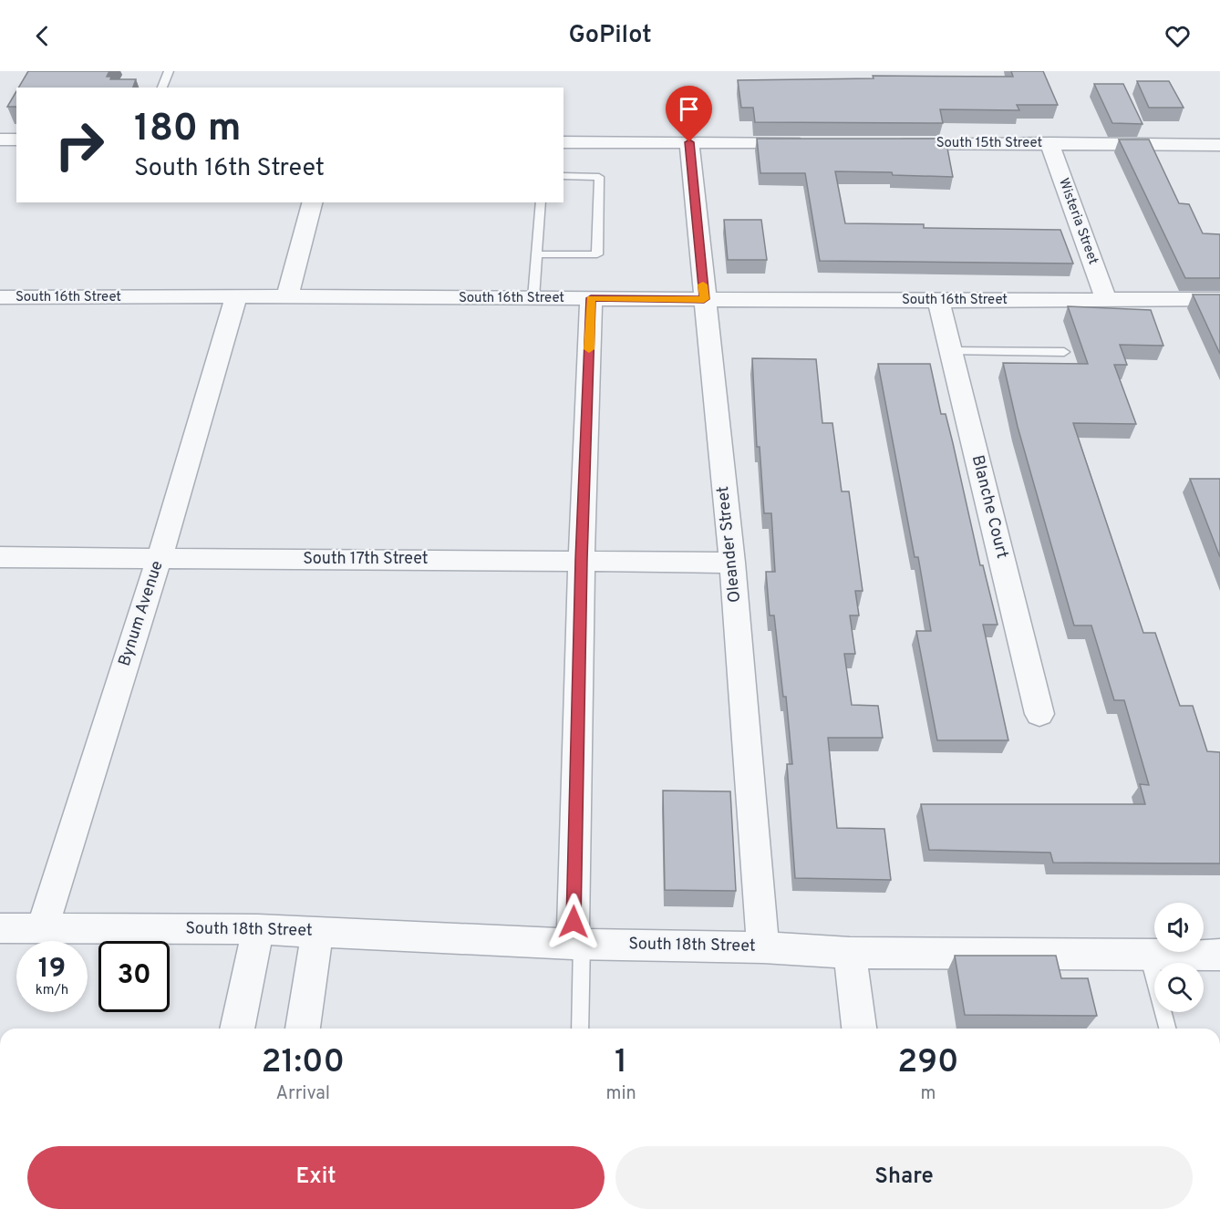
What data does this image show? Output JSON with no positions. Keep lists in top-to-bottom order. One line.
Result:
{"streets":{"street":["South 15th Street","Wisteria Street","South 16th Street","Blanche Court","Oleander Street","South 17th Street","Bynum Avenue","South 18th Street"]},"crossings":[["South 15th Street","Wisteria Street"],["Wisteria Street","South 16th Street"],["South 16th Street","Blanche Court"],["South 16th Street","Oleander Street"],["South 16th Street","Bynum Avenue"],["Oleander Street","South 17th Street"],["Oleander Street","South 18th Street"],["South 17th Street","Bynum Avenue"],["Bynum Avenue","South 18th Street"]],"page":{"header":"GoPilot","turn":["180 m","South 16th Street"],"speed":"19 km/h","limit":"30","eta":["21:00","Arrival","1","min","290","m"],"buttons":["Exit","Share"]}}
